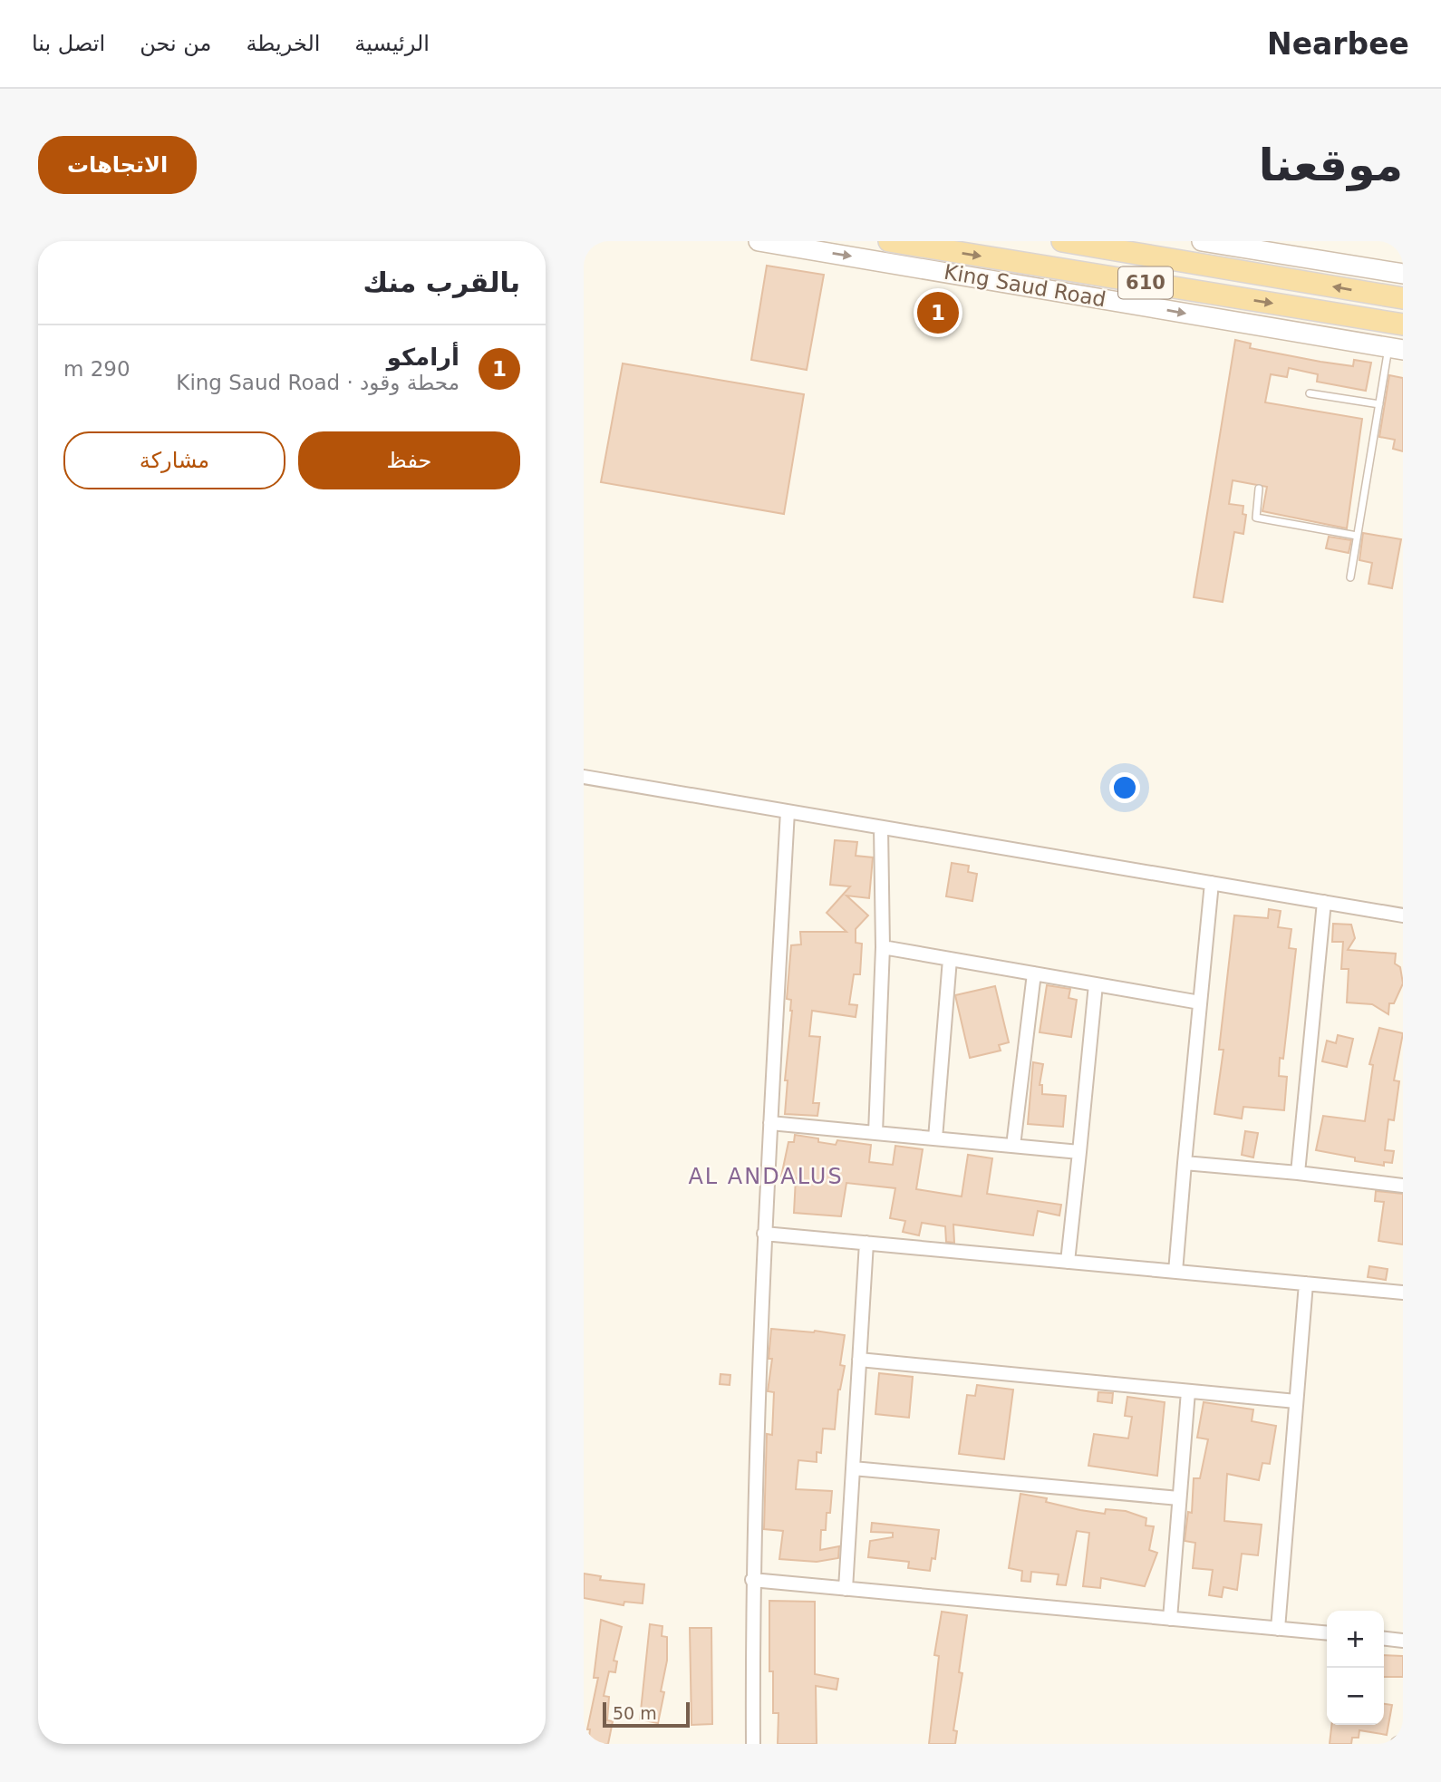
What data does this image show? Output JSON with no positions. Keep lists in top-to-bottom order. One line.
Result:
{"streets":{"main road":["610","King Saud Road"]},"districts":["AL ANDALUS"],"scale_bar":"50 m","page":{"header":"Nearbee","nav":["الرئيسية","الخريطة","من نحن","اتصل بنا"],"buttons":["الاتجاهات",["حفظ","مشاركة"]],"title":"موقعنا","heading":"بالقرب منك","pins":"1","list":[{"mark":"1","name":"أرامكو","note":"محطة وقود · King Saud Road","value":"290 m"}],"map_buttons":["+","−"],"scale":"50 m"}}
